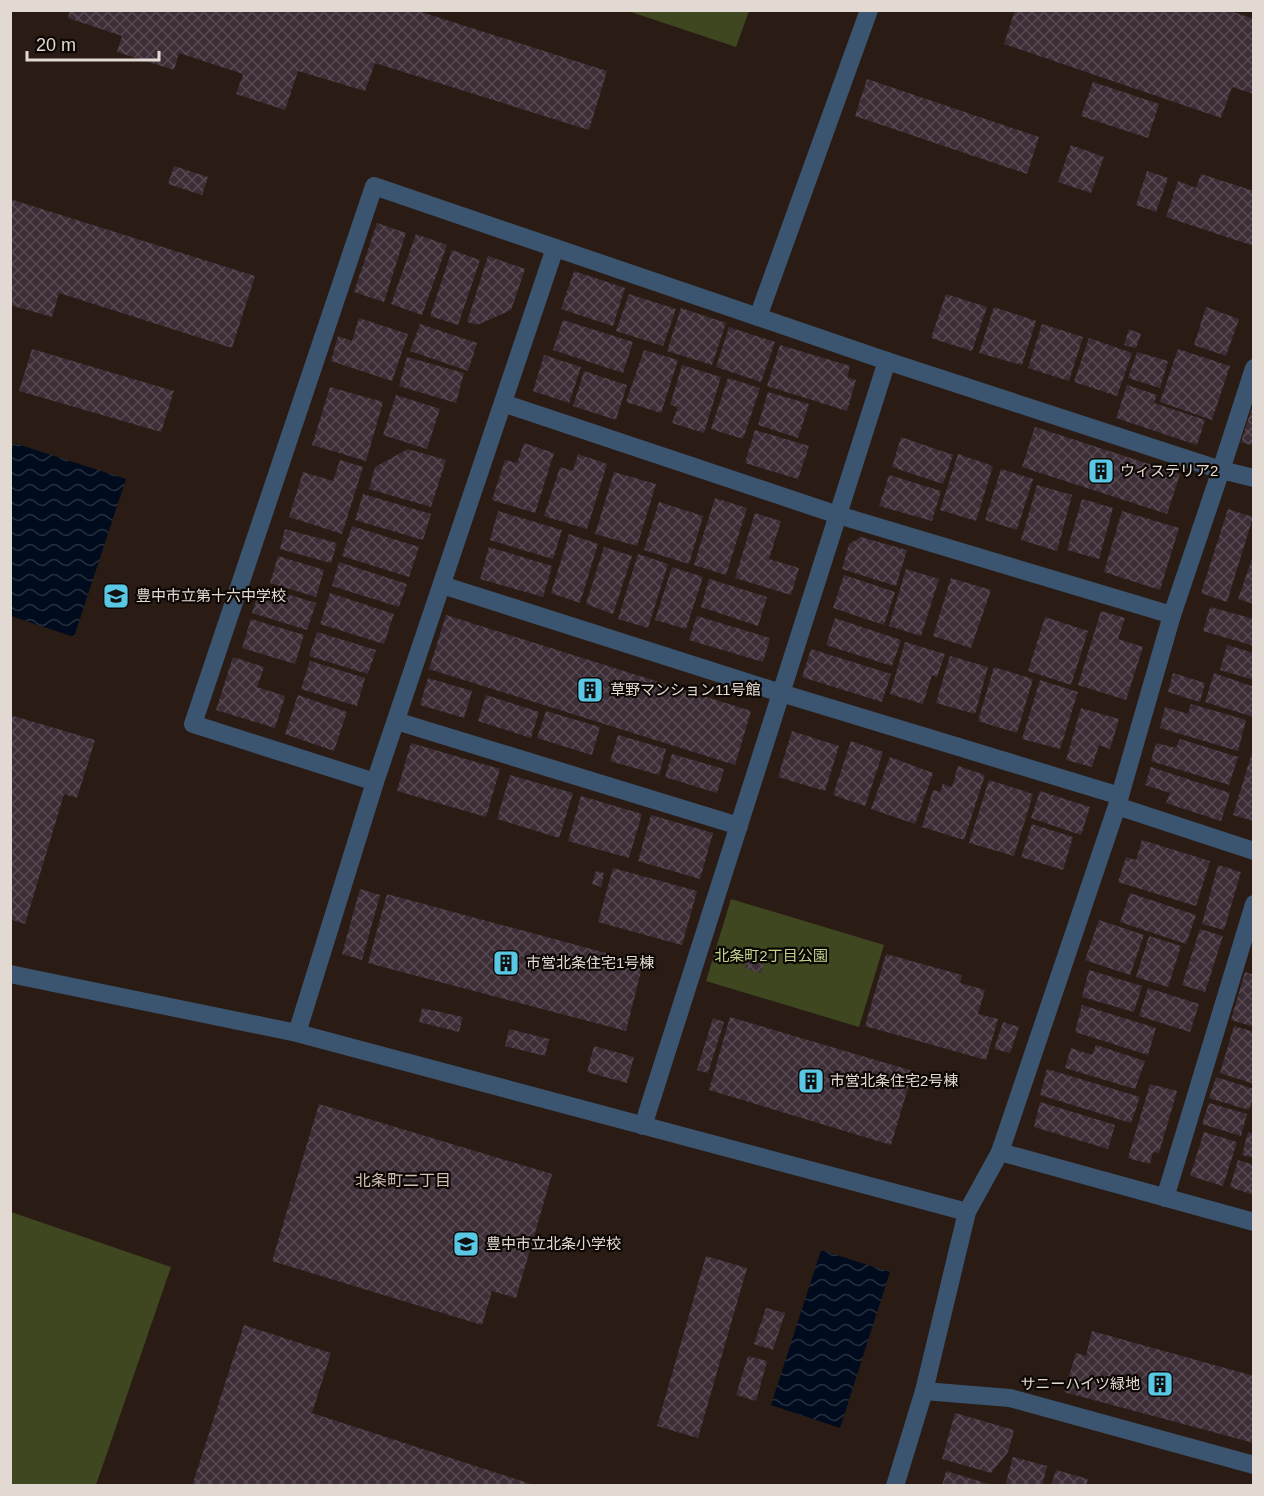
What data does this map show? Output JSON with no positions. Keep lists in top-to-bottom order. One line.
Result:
{"districts":["北条町二丁目"],"parks":["北条町2丁目公園"],"places":{"building":["ウィステリア2","草野マンション11号館","市営北条住宅1号棟","市営北条住宅2号棟","サニーハイツ緑地"],"school or university":["豊中市立第十六中学校","豊中市立北条小学校"]},"scale_bar":"20 m"}
